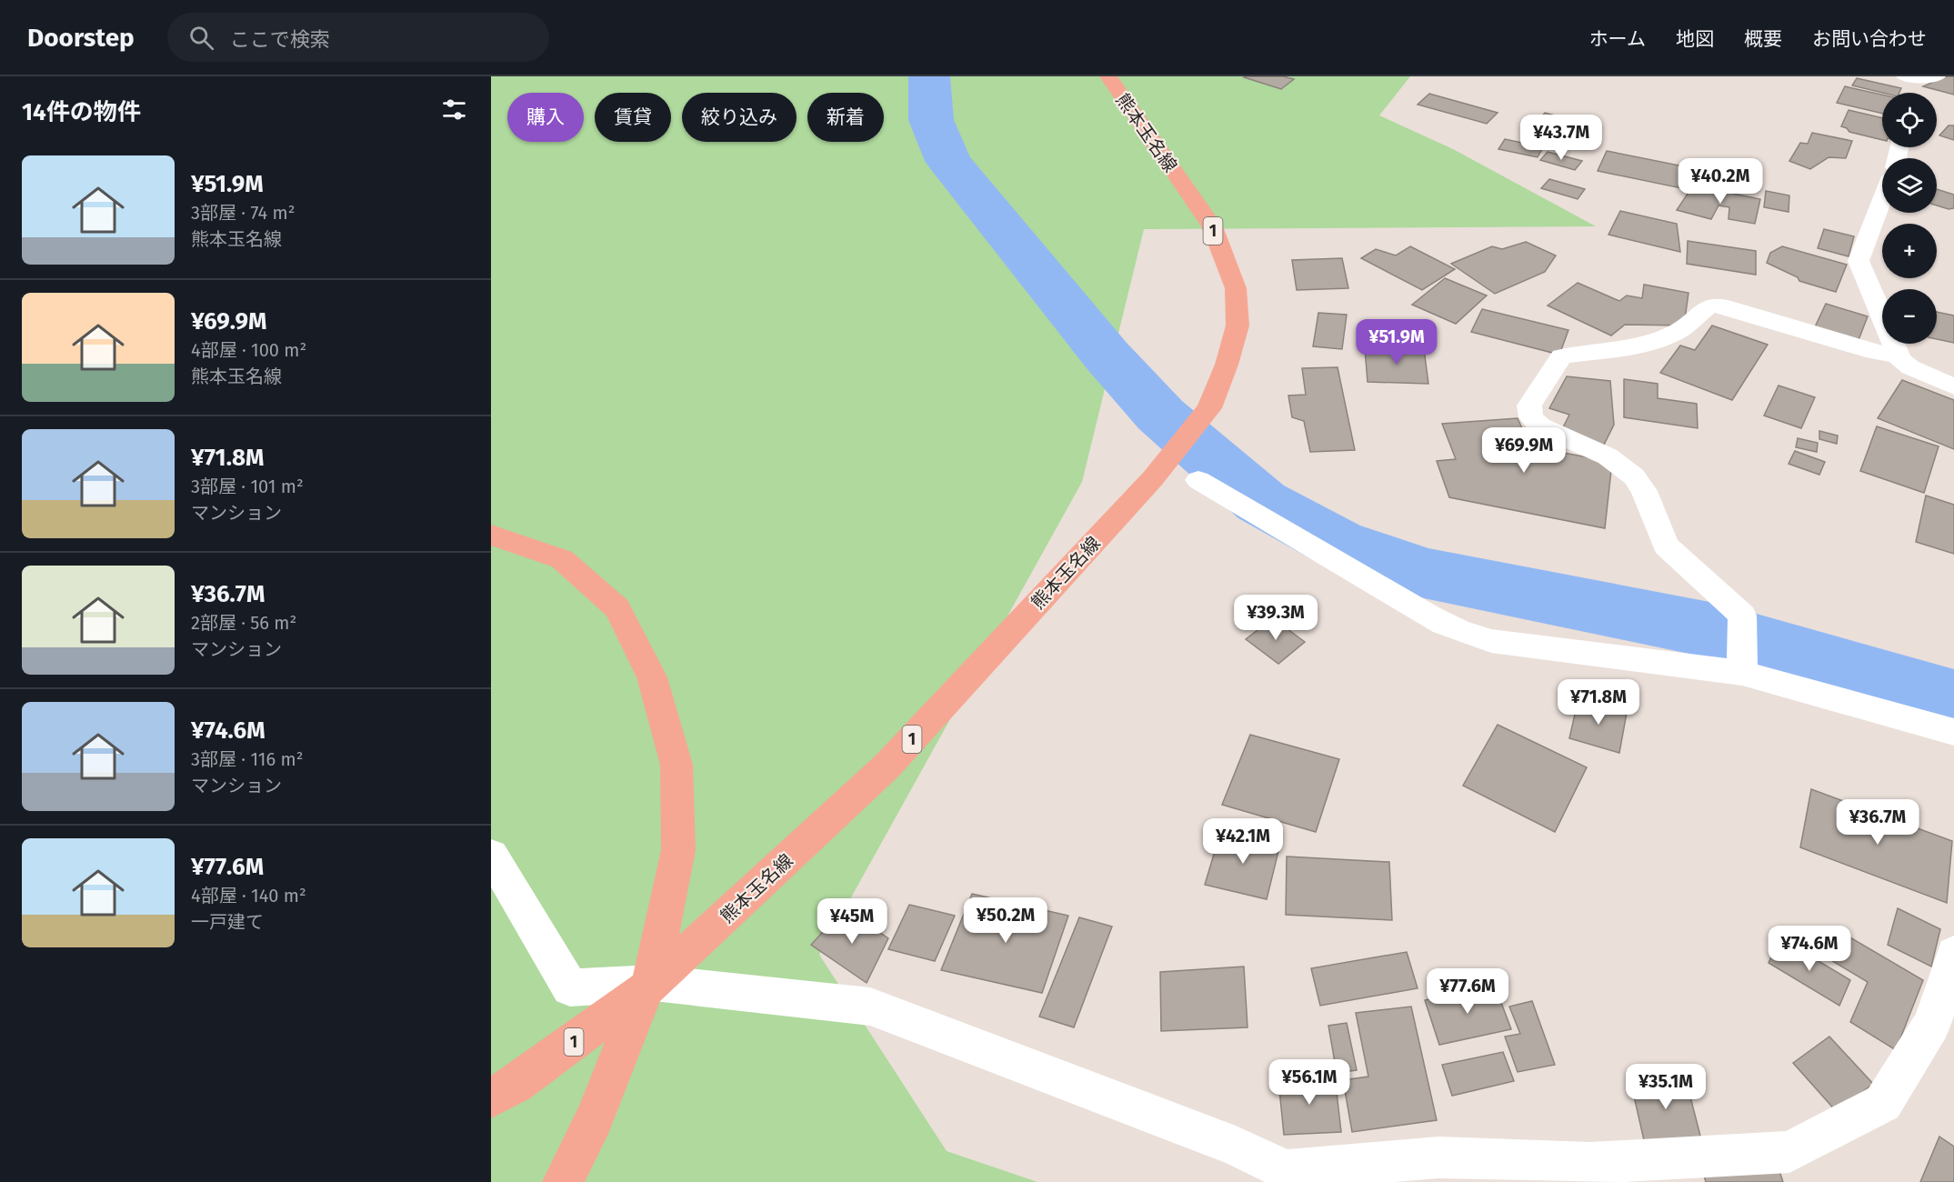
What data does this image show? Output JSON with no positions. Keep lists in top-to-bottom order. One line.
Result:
{"streets":{"main road":["熊本玉名線","1"]},"page":{"header":"Doorstep","search":"ここで検索","nav":["ホーム","地図","概要","お問い合わせ"],"heading":"14件の物件","map_buttons":["+","−"],"chip":["購入","賃貸","絞り込み","新着"],"price":["¥43.7M","¥40.2M","¥51.9M","¥69.9M","¥39.3M","¥71.8M","¥36.7M","¥42.1M","¥50.2M","¥45M","¥74.6M","¥77.6M","¥56.1M","¥35.1M"],"list":[{"name":"¥51.9M","note":"3部屋 · 74 m² · 熊本玉名線"},{"name":"¥69.9M","note":"4部屋 · 100 m² · 熊本玉名線"},{"name":"¥71.8M","note":"3部屋 · 101 m² · マンション"},{"name":"¥36.7M","note":"2部屋 · 56 m² · マンション"},{"name":"¥74.6M","note":"3部屋 · 116 m² · マンション"},{"name":"¥77.6M","note":"4部屋 · 140 m² · 一戸建て"}]}}
